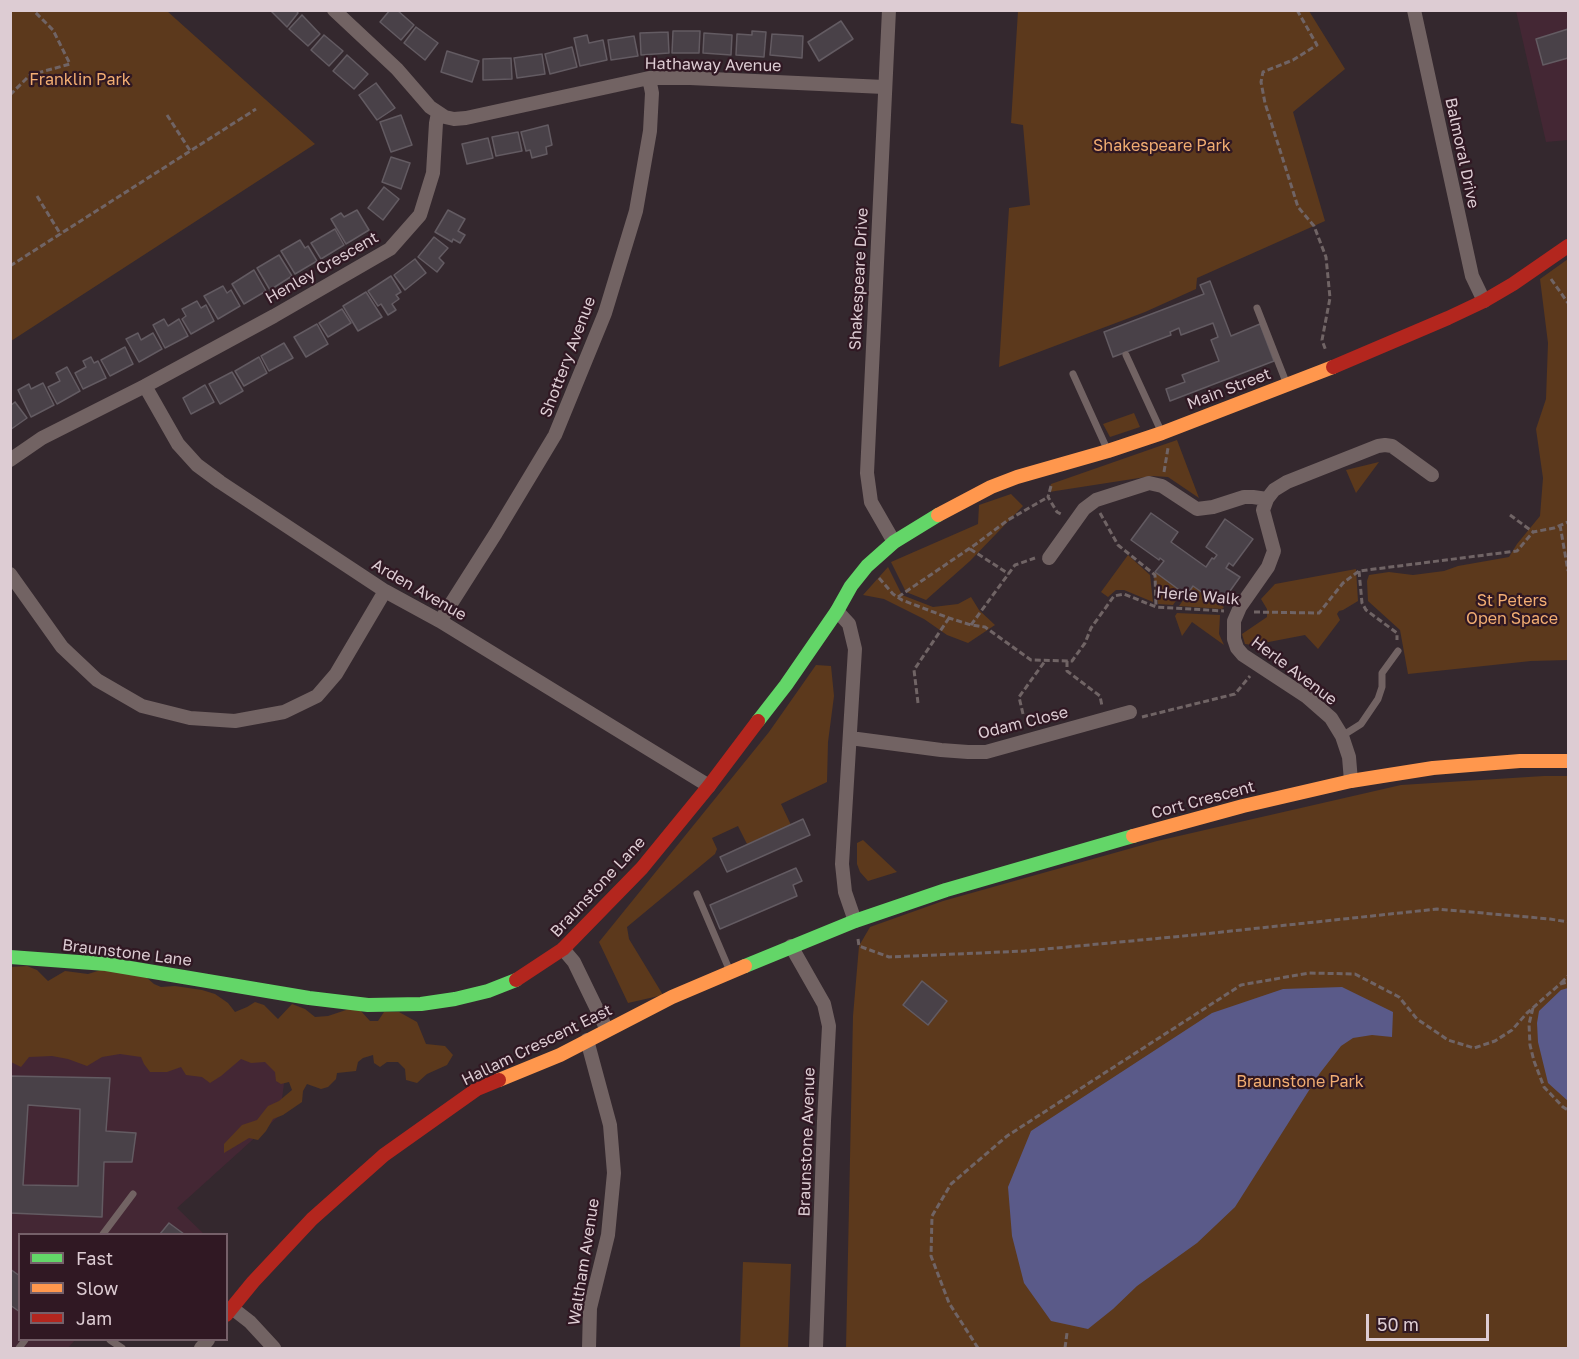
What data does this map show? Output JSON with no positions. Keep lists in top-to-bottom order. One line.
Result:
{"streets":{"street":["Hathaway Avenue","Balmoral Drive","Henley Crescent","Shakespeare Drive","Shottery Avenue","Main Street","Arden Avenue","Herle Avenue","Odam Close","Cort Crescent","Braunstone Lane","Hallam Crescent East","Braunstone Avenue","Waltham Avenue"],"path":["Herle Walk"]},"crossings":[["Hathaway Avenue","Henley Crescent"],["Hathaway Avenue","Shakespeare Drive"],["Hathaway Avenue","Shottery Avenue"],["Balmoral Drive","Main Street"],["Henley Crescent","Arden Avenue"],["Shakespeare Drive","Main Street"],["Shakespeare Drive","Braunstone Lane"],["Shottery Avenue","Arden Avenue"],["Main Street","Braunstone Lane"],["Arden Avenue","Braunstone Lane"],["Herle Walk","Herle Avenue"],["Herle Avenue","Cort Crescent"],["Cort Crescent","Hallam Crescent East"],["Hallam Crescent East","Braunstone Avenue"],["Hallam Crescent East","Waltham Avenue"]],"parks":["Franklin Park","Shakespeare Park","St Peters Open Space","Braunstone Park"],"legend":["Fast","Slow","Jam"],"scale_bar":"50 m"}
